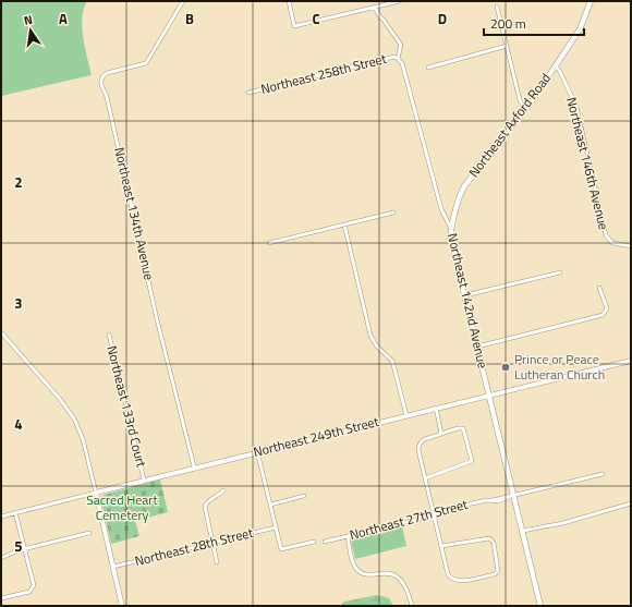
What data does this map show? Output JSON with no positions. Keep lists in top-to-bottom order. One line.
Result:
{"streets":{"main road":["Northeast Axford Road","Northeast 142nd Avenue"],"street":["Northeast 258th Street","Northeast 146th Avenue","Northeast 134th Avenue","Northeast 133rd Court","Northeast 249th Street","Northeast 27th Street","Northeast 28th Street"]},"crossings":[["Northeast 258th Street","Northeast 142nd Avenue"],["Northeast Axford Road","Northeast 146th Avenue"],["Northeast Axford Road","Northeast 142nd Avenue"],["Northeast 134th Avenue","Northeast 249th Street"],["Northeast 142nd Avenue","Northeast 249th Street"],["Northeast 142nd Avenue","Northeast 27th Street"],["Northeast 133rd Court","Northeast 249th Street"]],"parks":["Sacred Heart Cemetery"],"places":["Prince or Peace Lutheran Church"],"scale_bar":"200 m","north":"top","grid":{"columns":["A","B","C","D"],"rows":["2","3","4","5"]}}
